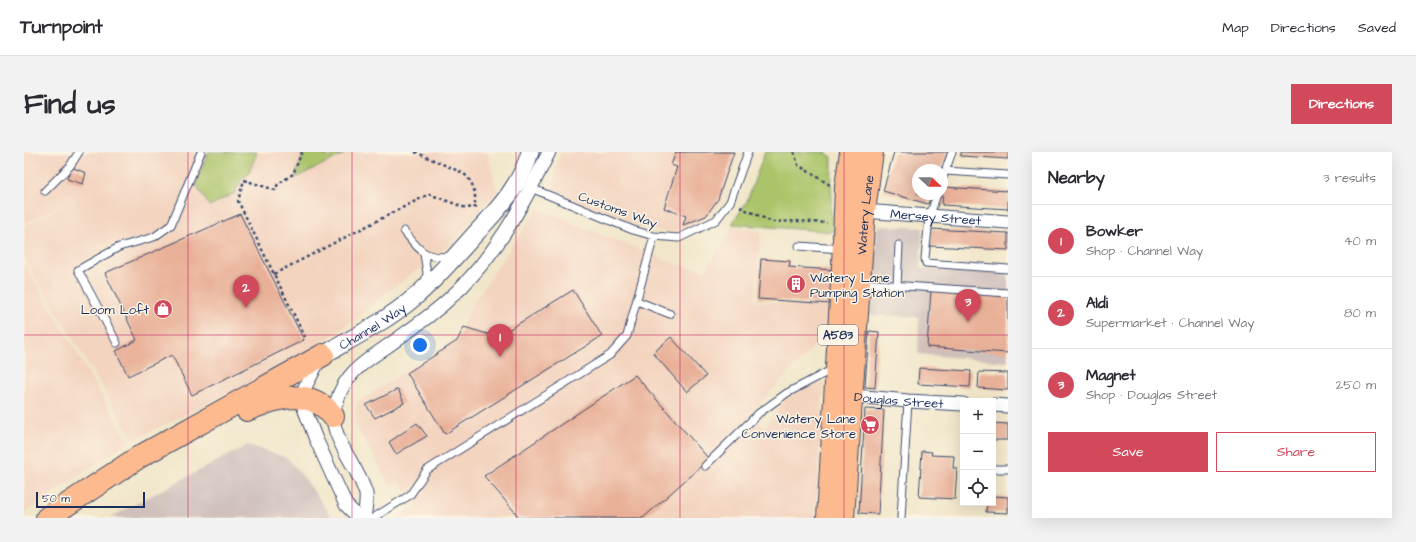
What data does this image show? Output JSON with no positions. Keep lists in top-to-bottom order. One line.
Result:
{"streets":{"highway":["Watery Lane","A583"],"street":["Mersey Street","Channel Way","Douglas Street"],"lane":["Customs Way"]},"crossings":[["Customs Way","Channel Way"],["Watery Lane","Mersey Street"],["Watery Lane","Douglas Street"]],"places":{"building":["Watery Lane Pumping Station"],"shop":["Loom Loft"],"supermarket":["Watery Lane Convenience Store"]},"scale_bar":"50 m","north":"right","page":{"header":"Turnpoint","nav":["Map","Directions","Saved"],"buttons":["Directions",["Save","Share"]],"title":"Find us","heading":["Nearby","3 results"],"list":[{"mark":"1","name":"Bowker","note":"Shop · Channel Way","value":"40 m"},{"mark":"2","name":"Aldi","note":"Supermarket · Channel Way","value":"80 m"},{"mark":"3","name":"Magnet","note":"Shop · Douglas Street","value":"250 m"}],"pins":["2","3","1"],"map_buttons":["+","−"],"scale":"50 m"}}
